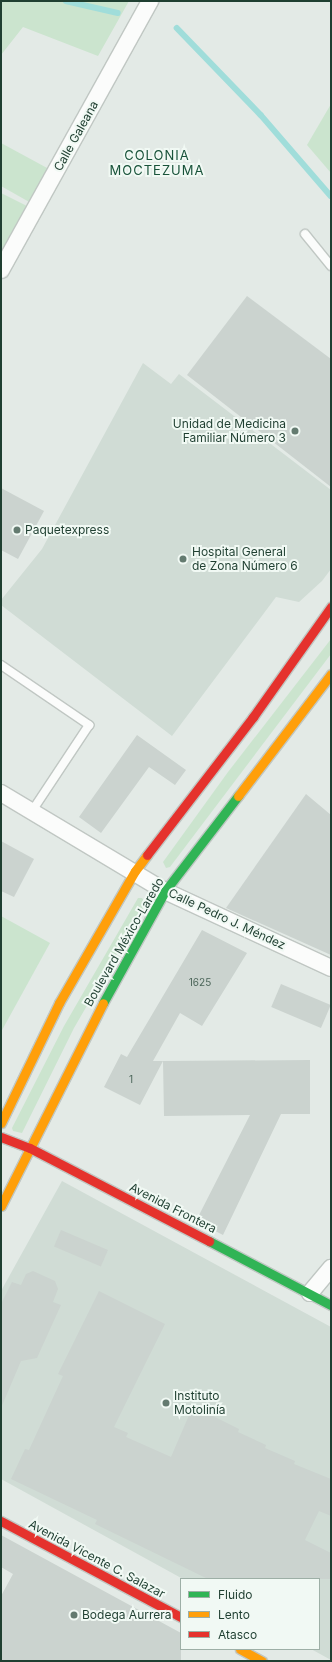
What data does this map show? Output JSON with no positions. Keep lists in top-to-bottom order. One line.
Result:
{"streets":{"main road":["Boulevard México-Laredo","Avenida Frontera","Avenida Vicente C. Salazar"],"street":["Calle Galeana","Calle Pedro J. Méndez"]},"crossings":[["Calle Pedro J. Méndez","Boulevard México-Laredo"],["Boulevard México-Laredo","Avenida Frontera"]],"districts":["COLONIA MOCTEZUMA"],"places":["Unidad de Medicina Familiar Número 3","Paquetexpress","Hospital General de Zona Número 6","Instituto Motolinía","Bodega Aurrera"],"house_numbers":["1625","1"],"legend":["Fluido","Lento","Atasco"]}
